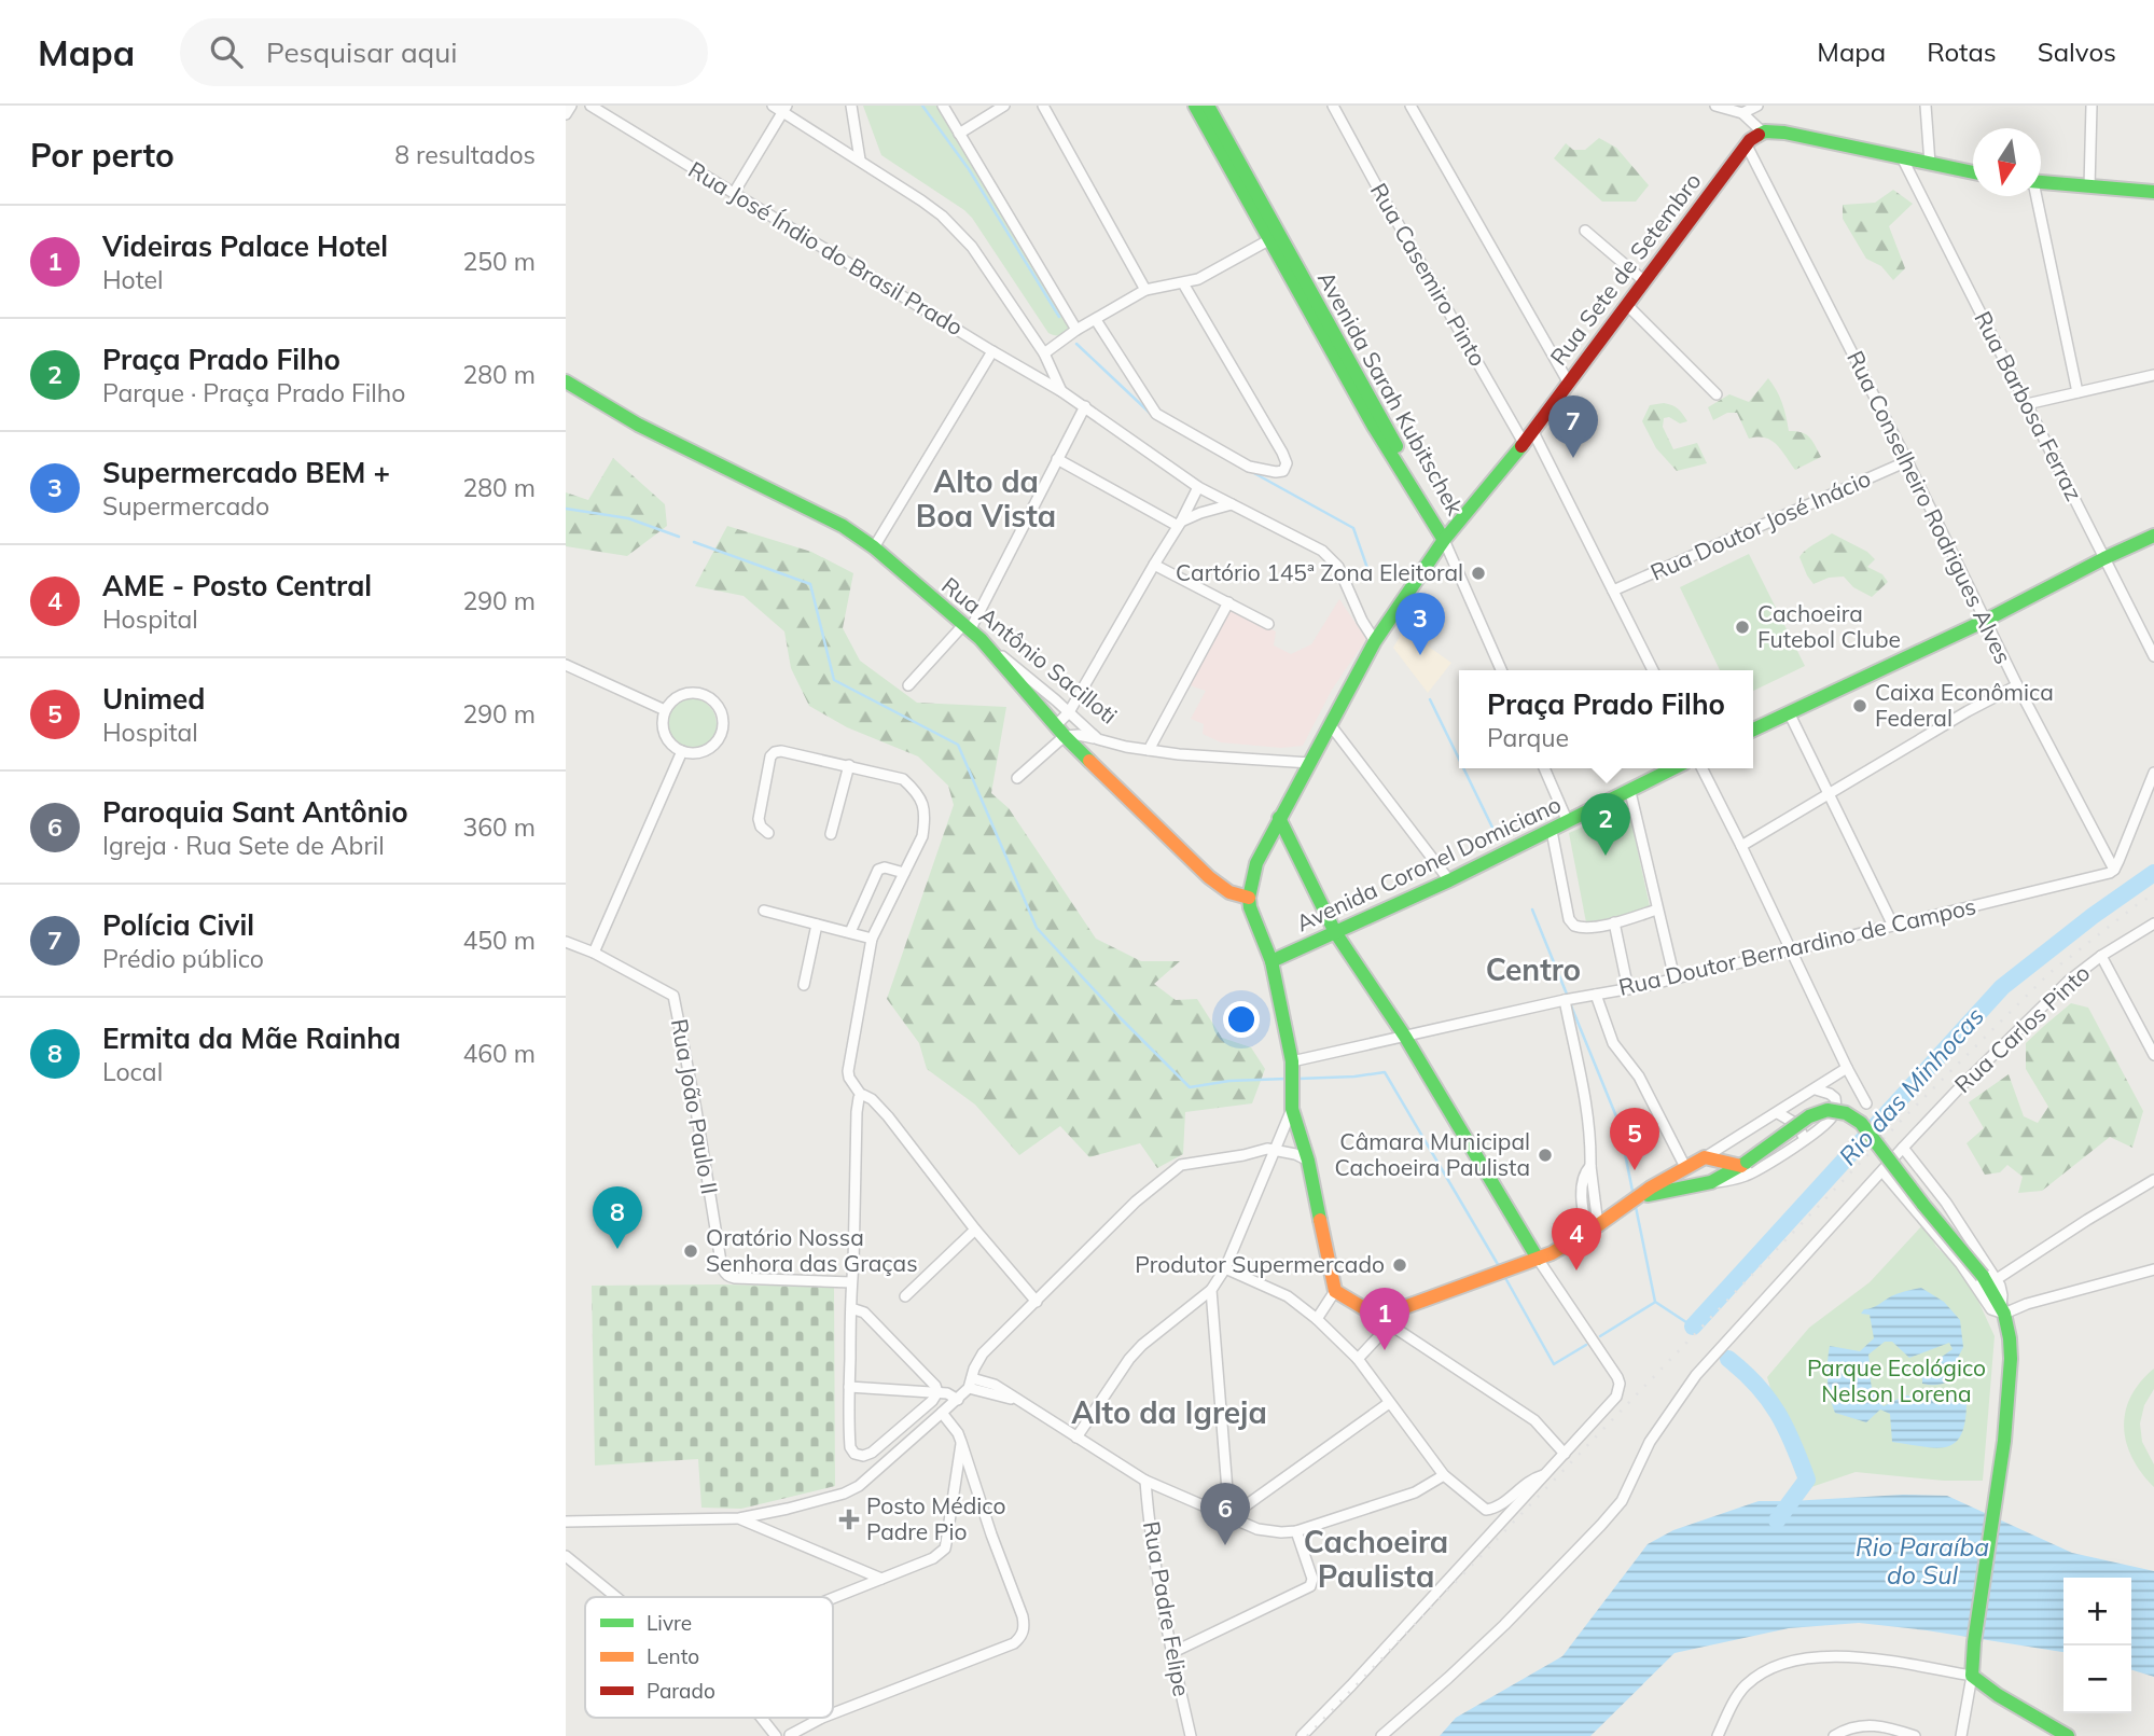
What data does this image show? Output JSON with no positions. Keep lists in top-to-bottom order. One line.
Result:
{"streets":{"main road":["Rua Sete de Setembro","Avenida Sarah Kubitschek","Rua Antônio Sacilloti","Avenida Coronel Domiciano"],"street":["Rua José Índio do Brasil Prado","Rua Casemiro Pinto","Rua Barbosa Ferraz","Rua Conselheiro Rodrigues Alves","Rua Doutor José Inácio","Rua Doutor Bernardino de Campos","Rua Carlos Pinto","Rua João Paulo II","Rua Padre Felipe"]},"crossings":[["Rua José Índio do Brasil Prado","Rua Sete de Setembro"],["Rua Sete de Setembro","Rua Casemiro Pinto"],["Rua Sete de Setembro","Avenida Sarah Kubitschek"],["Rua Sete de Setembro","Rua Conselheiro Rodrigues Alves"],["Rua Sete de Setembro","Rua Antônio Sacilloti"],["Rua Conselheiro Rodrigues Alves","Rua Doutor José Inácio"],["Rua Conselheiro Rodrigues Alves","Rua Doutor Bernardino de Campos"]],"districts":["Alto da Boa Vista","Centro","Alto da Igreja","Cachoeira Paulista"],"water":["Rio das Minhocas","Rio Paraíba do Sul"],"parks":["Parque Ecológico Nelson Lorena"],"places":{"other":["Cartório 145ª Zona Eleitoral","Cachoeira Futebol Clube","Caixa Econômica Federal","Câmara Municipal Cachoeira Paulista","Oratório Nossa Senhora das Graças","Produtor Supermercado"],"health":["Posto Médico Padre Pio"]},"legend":["Livre","Lento","Parado"],"north":"bottom","page":{"header":"Mapa","search":"Pesquisar aqui","nav":["Mapa","Rotas","Salvos"],"heading":["Por perto","8 resultados"],"list":[{"mark":"1","name":"Videiras Palace Hotel","note":"Hotel","value":"250 m"},{"mark":"2","name":"Praça Prado Filho","note":"Parque · Praça Prado Filho","value":"280 m"},{"mark":"3","name":"Supermercado BEM +","note":"Supermercado","value":"280 m"},{"mark":"4","name":"AME - Posto Central","note":"Hospital","value":"290 m"},{"mark":"5","name":"Unimed","note":"Hospital","value":"290 m"},{"mark":"6","name":"Paroquia Sant Antônio","note":"Igreja · Rua Sete de Abril","value":"360 m"},{"mark":"7","name":"Polícia Civil","note":"Prédio público","value":"450 m"},{"mark":"8","name":"Ermita da Mãe Rainha","note":"Local","value":"460 m"}],"pins":["7","3","2","5","8","4","1","6"],"popup":["Praça Prado Filho","Parque"],"map_buttons":["+","−"]}}
